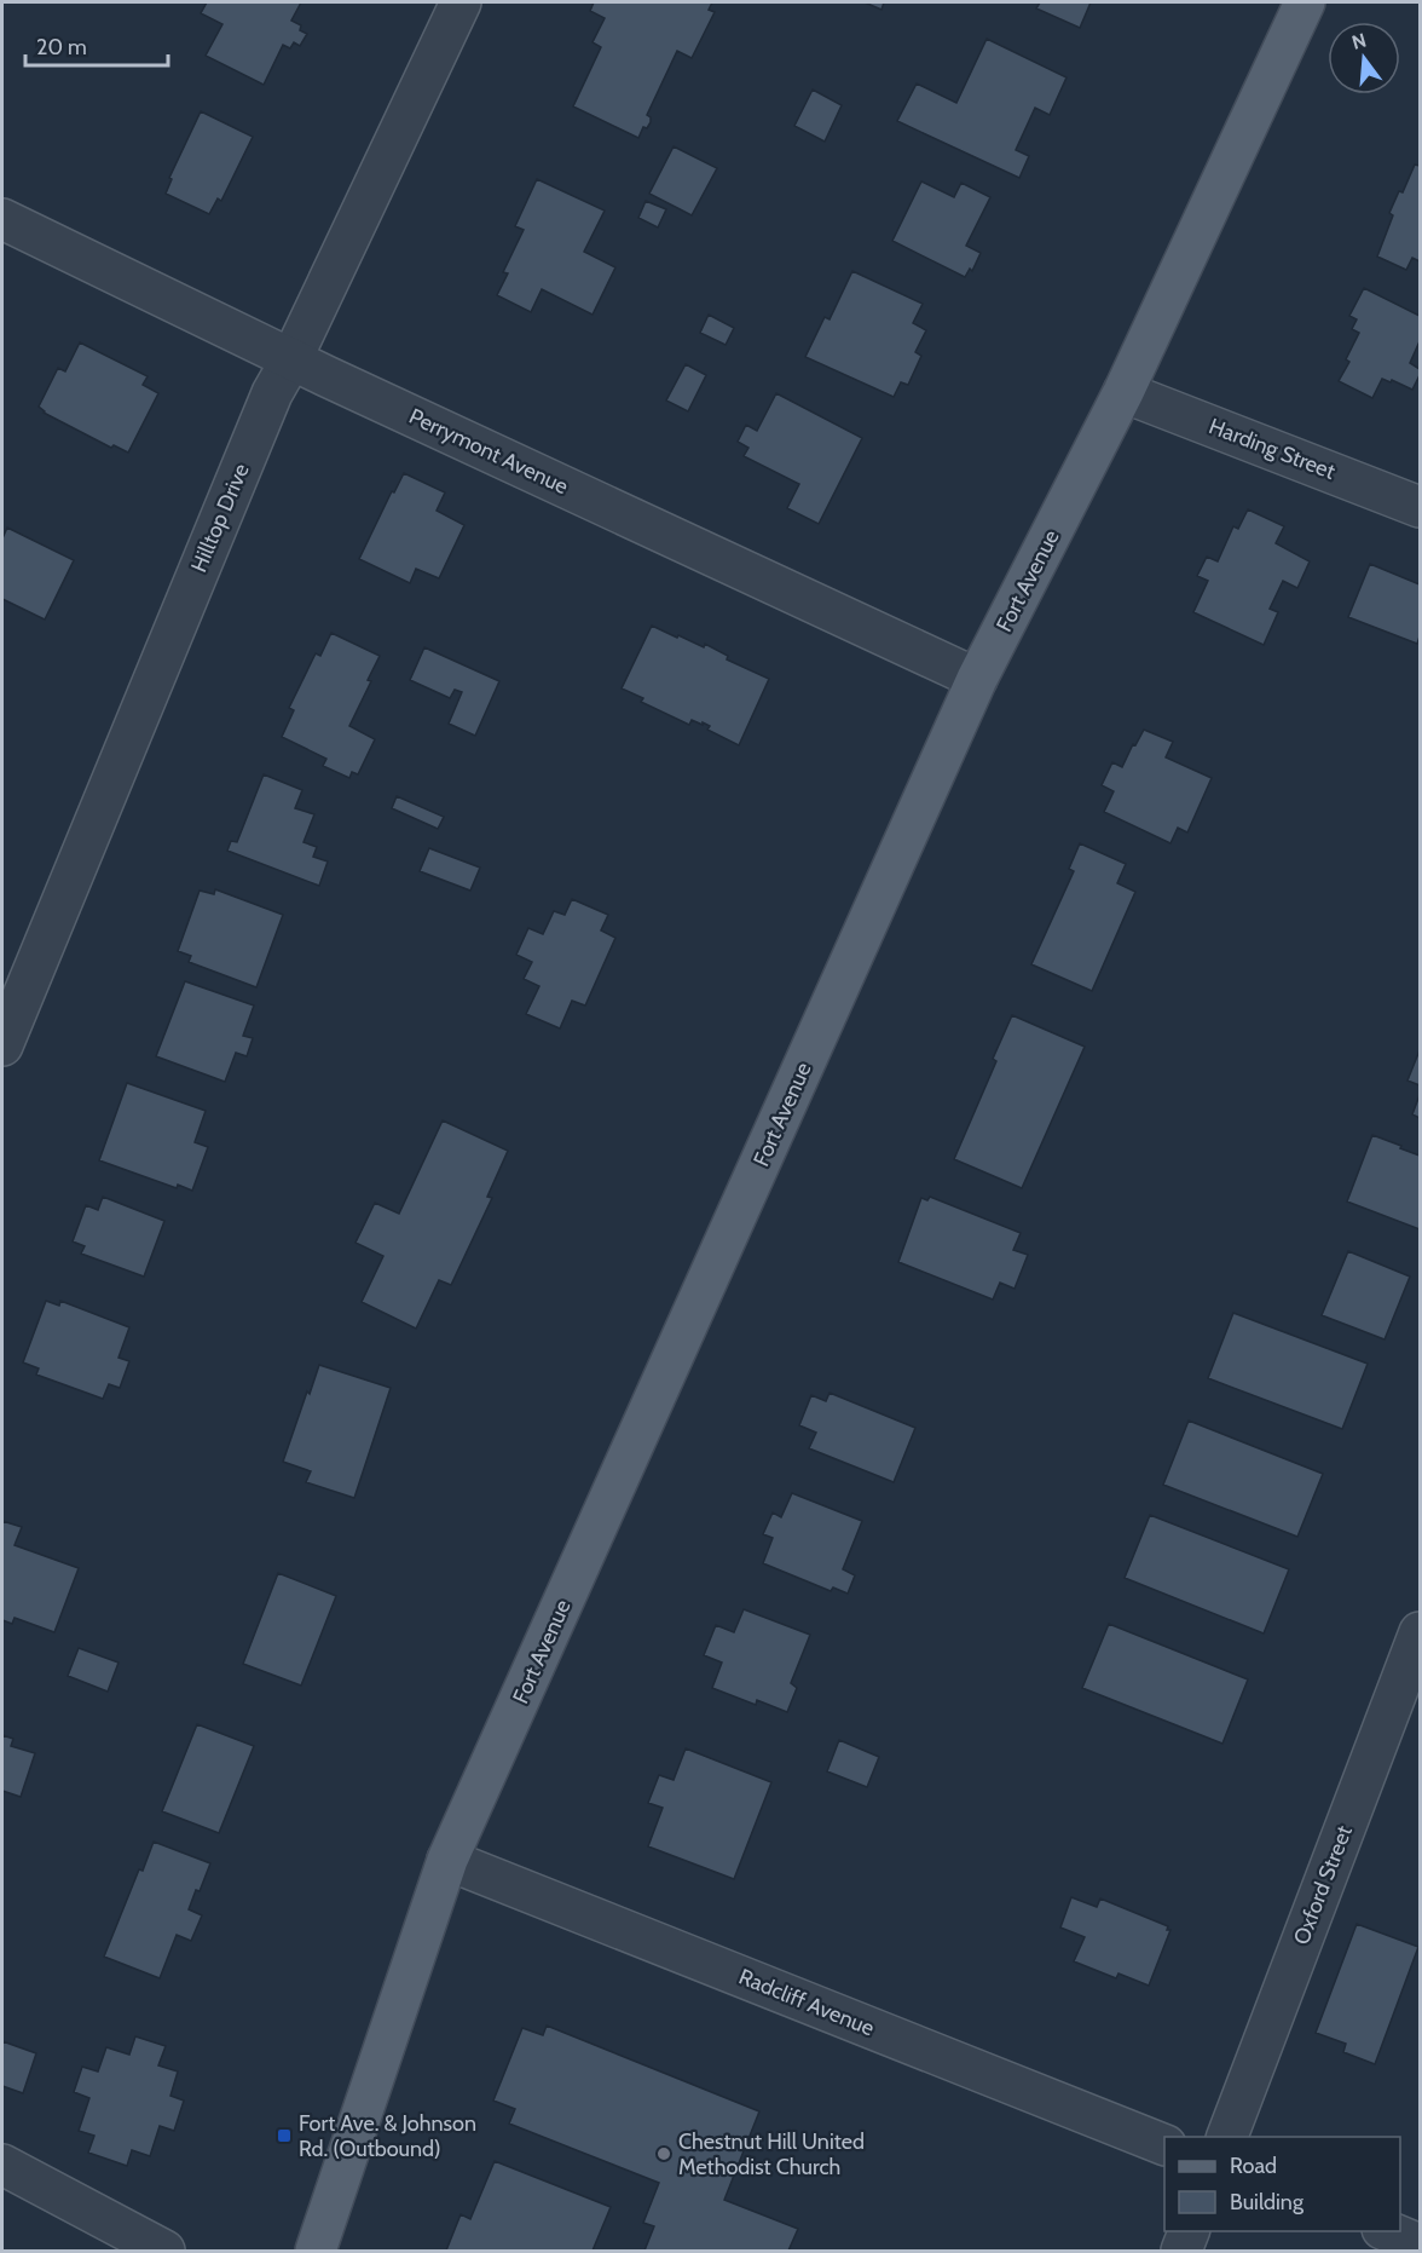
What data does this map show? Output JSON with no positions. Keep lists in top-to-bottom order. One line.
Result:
{"streets":{"main road":["Fort Avenue"],"street":["Harding Street","Perrymont Avenue","Hilltop Drive","Oxford Street","Radcliff Avenue"]},"crossings":[["Harding Street","Fort Avenue"],["Perrymont Avenue","Hilltop Drive"],["Perrymont Avenue","Fort Avenue"],["Fort Avenue","Radcliff Avenue"]],"places":{"transit":["Fort Ave. & Johnson Rd. (Outbound)"],"other":["Chestnut Hill United Methodist Church"]},"legend":["Road","Building"],"scale_bar":"20 m","north":"top"}
